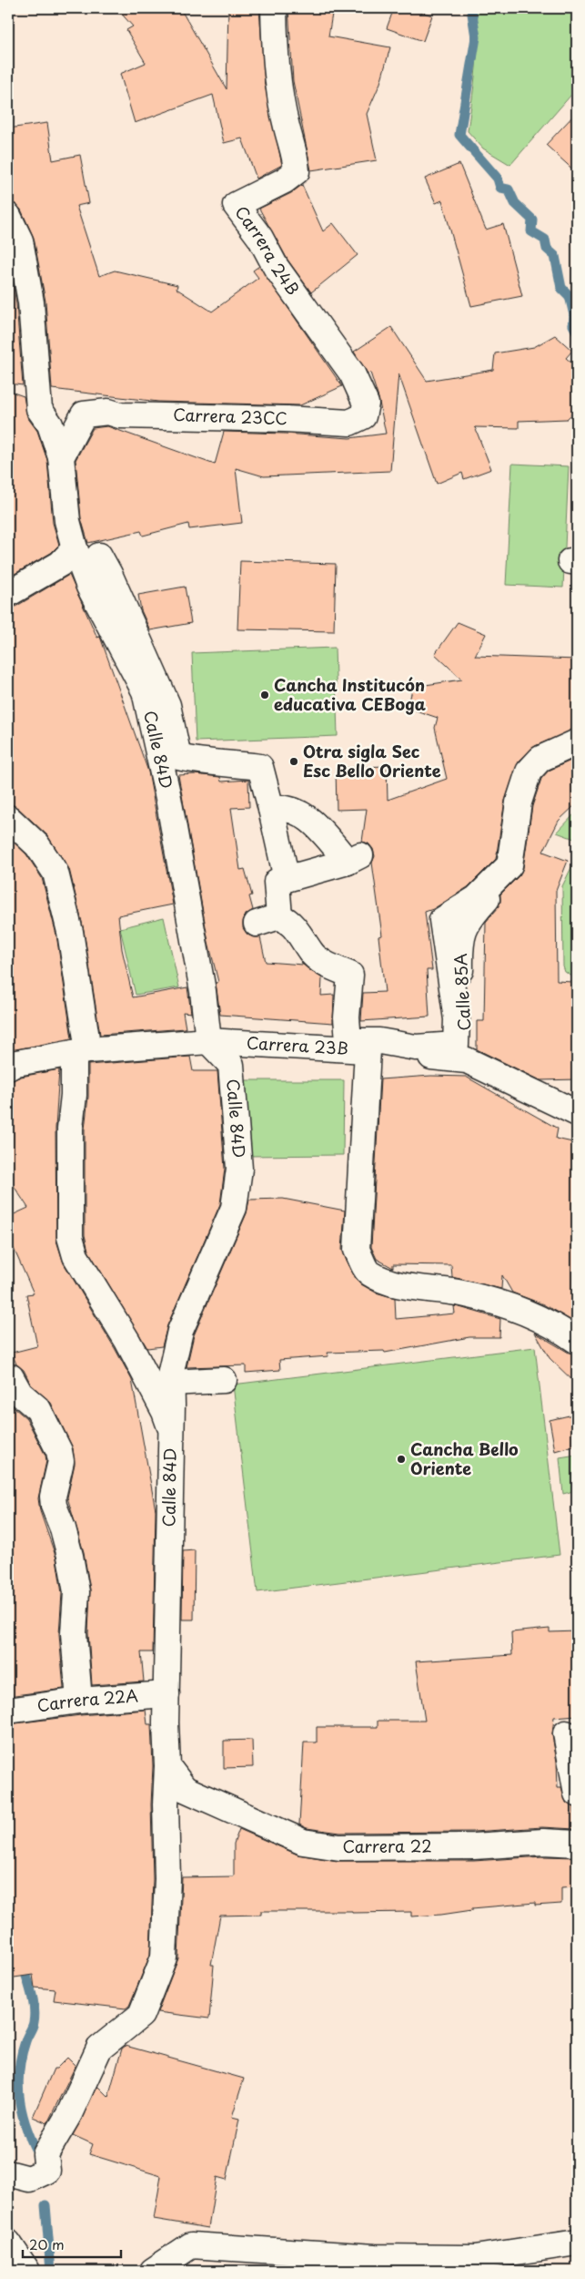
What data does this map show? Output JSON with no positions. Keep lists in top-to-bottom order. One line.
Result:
{"streets":{"street":["Carrera 24B","Carrera 23CC","Calle 84D","Calle 85A","Carrera 23B","Carrera 22A","Carrera 22"]},"crossings":[["Carrera 24B","Carrera 23CC"],["Carrera 23CC","Calle 84D"],["Calle 84D","Carrera 23B"],["Calle 84D","Carrera 22A"],["Calle 84D","Carrera 22"],["Calle 85A","Carrera 23B"]],"places":["Cancha Institucón educativa CEBoga","Otra sigla Sec Esc Bello Oriente","Cancha Bello Oriente"],"scale_bar":"20 m"}
